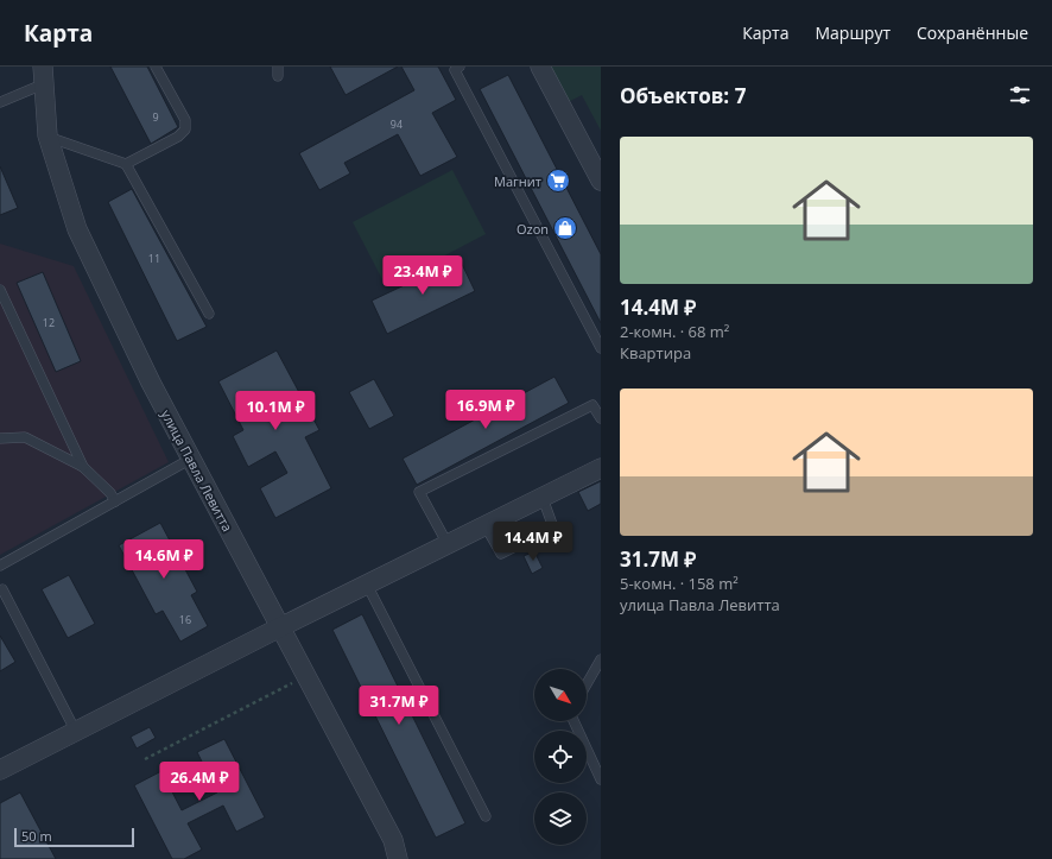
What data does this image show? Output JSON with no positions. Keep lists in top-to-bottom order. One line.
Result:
{"streets":{"street":["улица Павла Левитта"]},"places":{"supermarket":["Магнит"],"shop":["Ozon"]},"house_numbers":["9","94","11","12","16"],"scale_bar":"50 m","north":"bottom right","page":{"header":"Карта","nav":["Карта","Маршрут","Сохранённые"],"heading":"Объектов: 7","list":[{"name":"14.4M ₽","note":"2-комн. · 68 m² · Квартира"},{"name":"31.7M ₽","note":"5-комн. · 158 m² · улица Павла Левитта"}],"price":["23.4M ₽","16.9M ₽","10.1M ₽","14.4M ₽","14.6M ₽","31.7M ₽","26.4M ₽"],"scale":"50 m"}}
